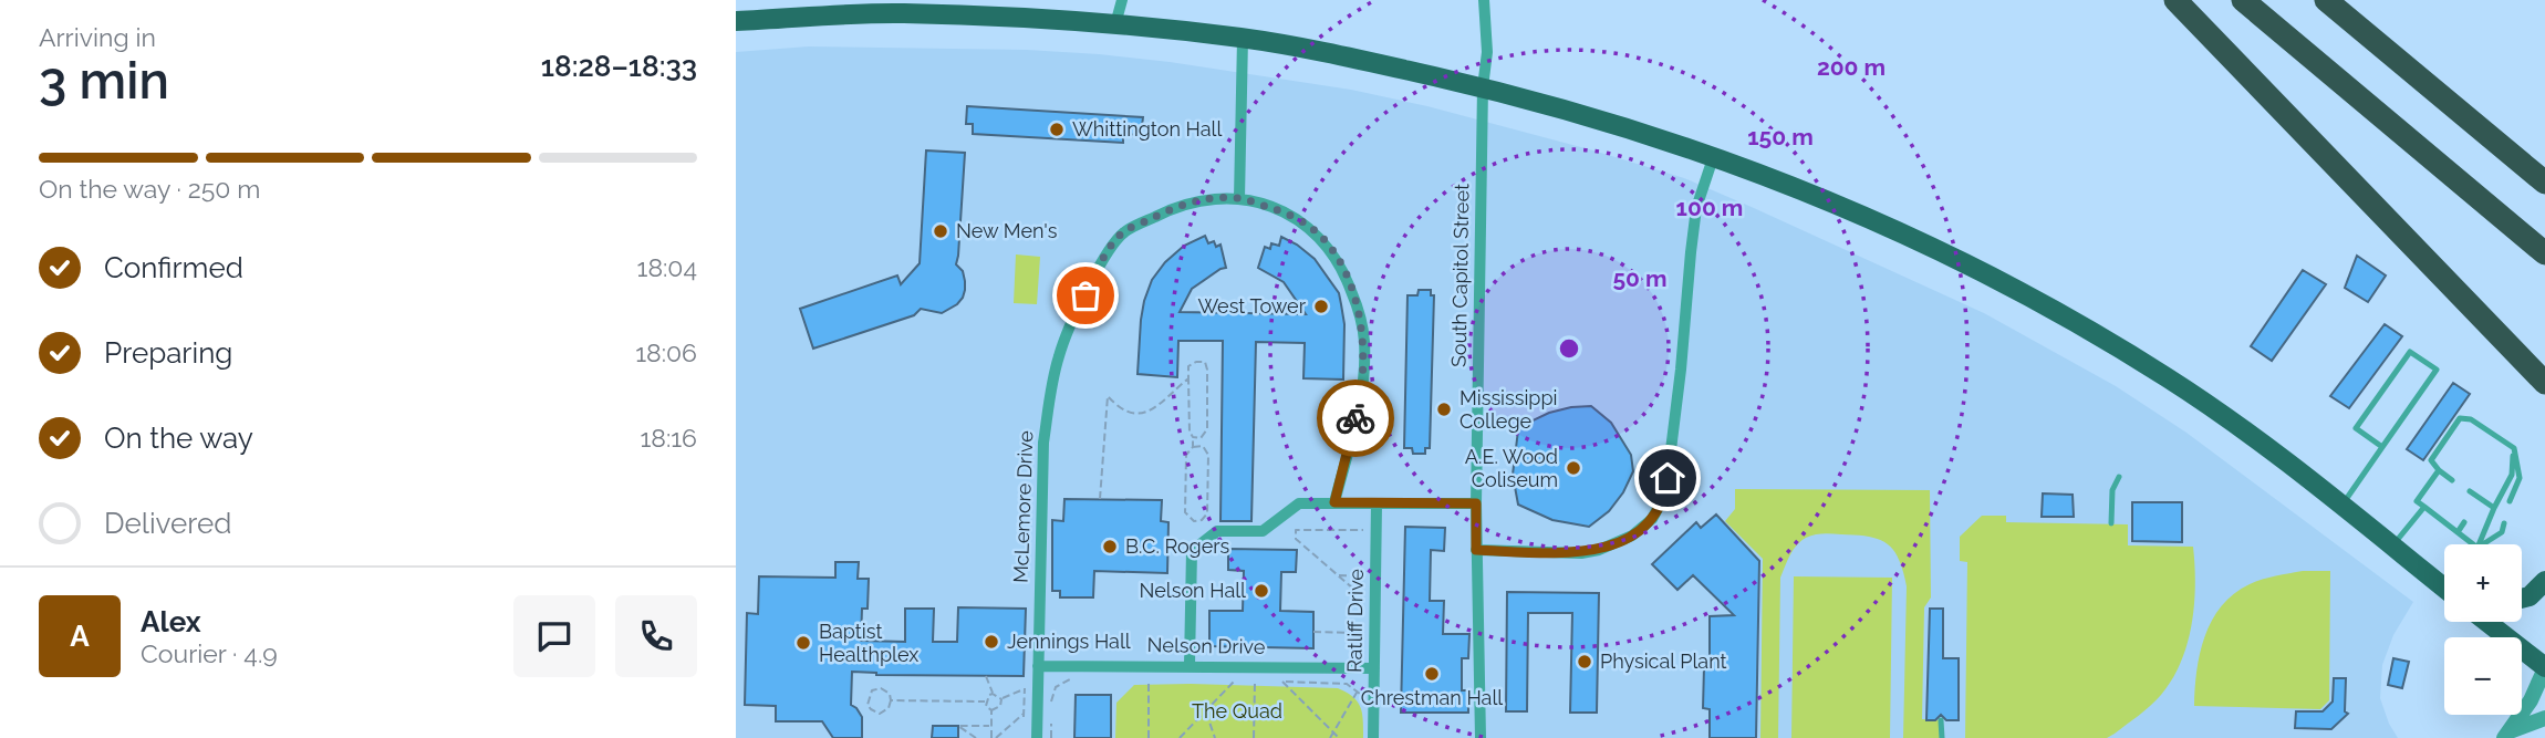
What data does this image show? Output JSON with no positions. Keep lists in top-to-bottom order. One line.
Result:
{"streets":{"street":["South Capitol Street","McLemore Drive","Ratliff Drive","Nelson Drive"]},"crossings":[["McLemore Drive","Nelson Drive"],["Ratliff Drive","Nelson Drive"]],"parks":["The Quad"],"places":["Whittington Hall","New Men's","West Tower","Mississippi College","A.E. Wood Coliseum","B.C. Rogers","Nelson Hall","Jennings Hall","Baptist Healthplex","Physical Plant","Chrestman Hall"],"page":{"heading":["3 min","Arriving in","18:28–18:33"],"panel":["Alex","Courier · 4.9"],"bar":"On the way · 250 m","list":[["Confirmed","18:04"],["Preparing","18:06"],["On the way","18:16"],"Delivered"],"map_buttons":["+","−"],"round":"A"},"rings":["200 m","150 m","100 m","50 m"]}
